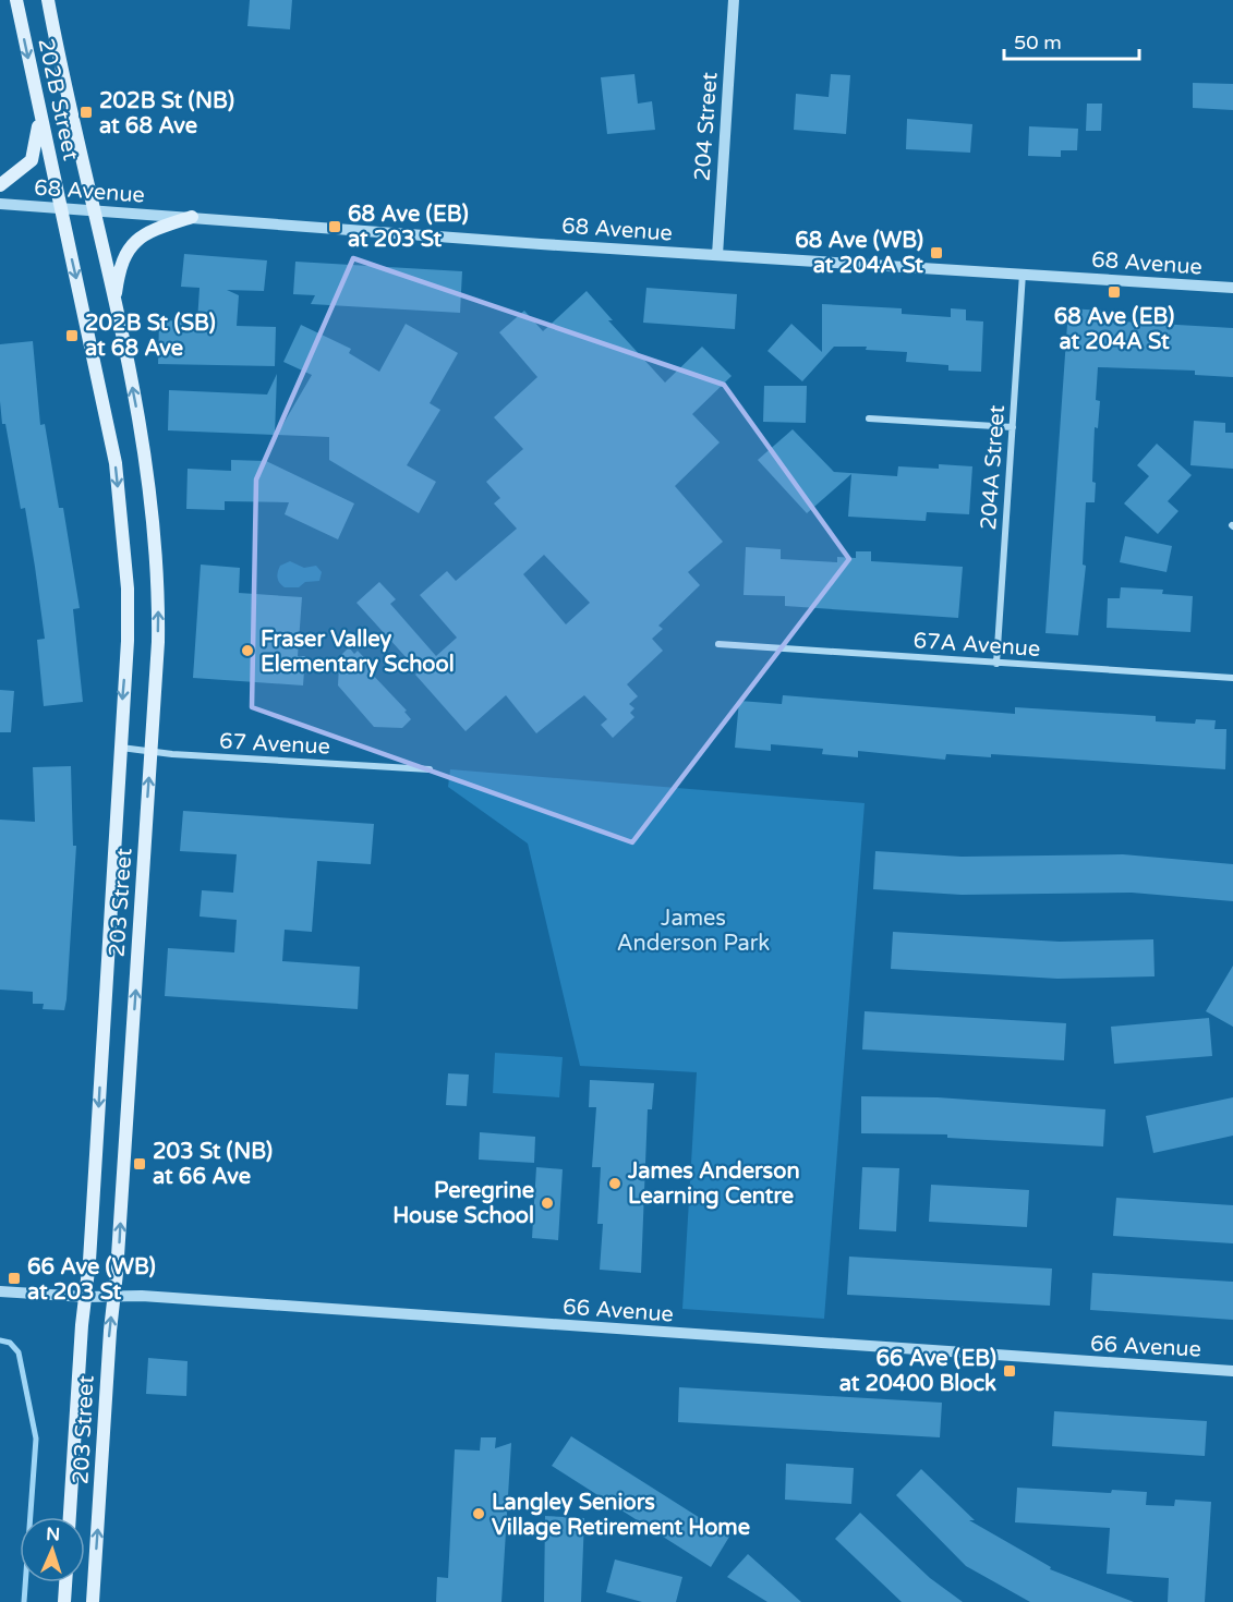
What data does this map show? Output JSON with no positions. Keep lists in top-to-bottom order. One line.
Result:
{"streets":{"main road":["202B Street","203 Street"],"street":["204 Street","68 Avenue","204A Street","67A Avenue","67 Avenue","66 Avenue"]},"crossings":[["202B Street","68 Avenue"],["202B Street","203 Street"],["204 Street","68 Avenue"],["68 Avenue","204A Street"],["68 Avenue","203 Street"],["204A Street","67A Avenue"],["67 Avenue","203 Street"],["203 Street","66 Avenue"]],"parks":["James Anderson Park"],"places":{"transit":["202B St (NB) at 68 Ave","68 Ave (EB) at 203 St","68 Ave (WB) at 204A St","68 Ave (EB) at 204A St","202B St (SB) at 68 Ave","203 St (NB) at 66 Ave","66 Ave (WB) at 203 St","66 Ave (EB) at 20400 Block"],"other":["Fraser Valley Elementary School","James Anderson Learning Centre","Peregrine House School","Langley Seniors Village Retirement Home"]},"scale_bar":"50 m","north":"top"}
